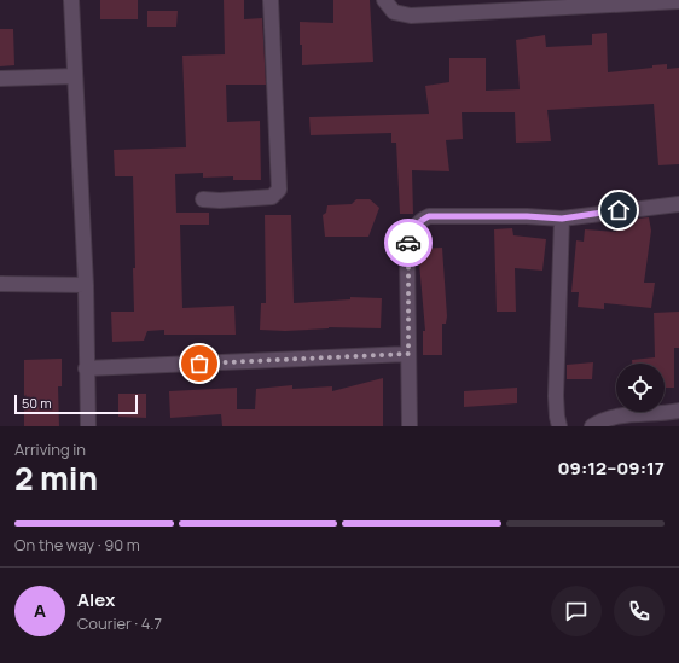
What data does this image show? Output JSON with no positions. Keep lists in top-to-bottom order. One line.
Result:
{"scale_bar":"50 m","page":{"scale":"50 m","heading":["2 min","Arriving in","09:12–09:17"],"panel":["Alex","Courier · 4.7"],"bar":"On the way · 90 m","round":"A"}}
